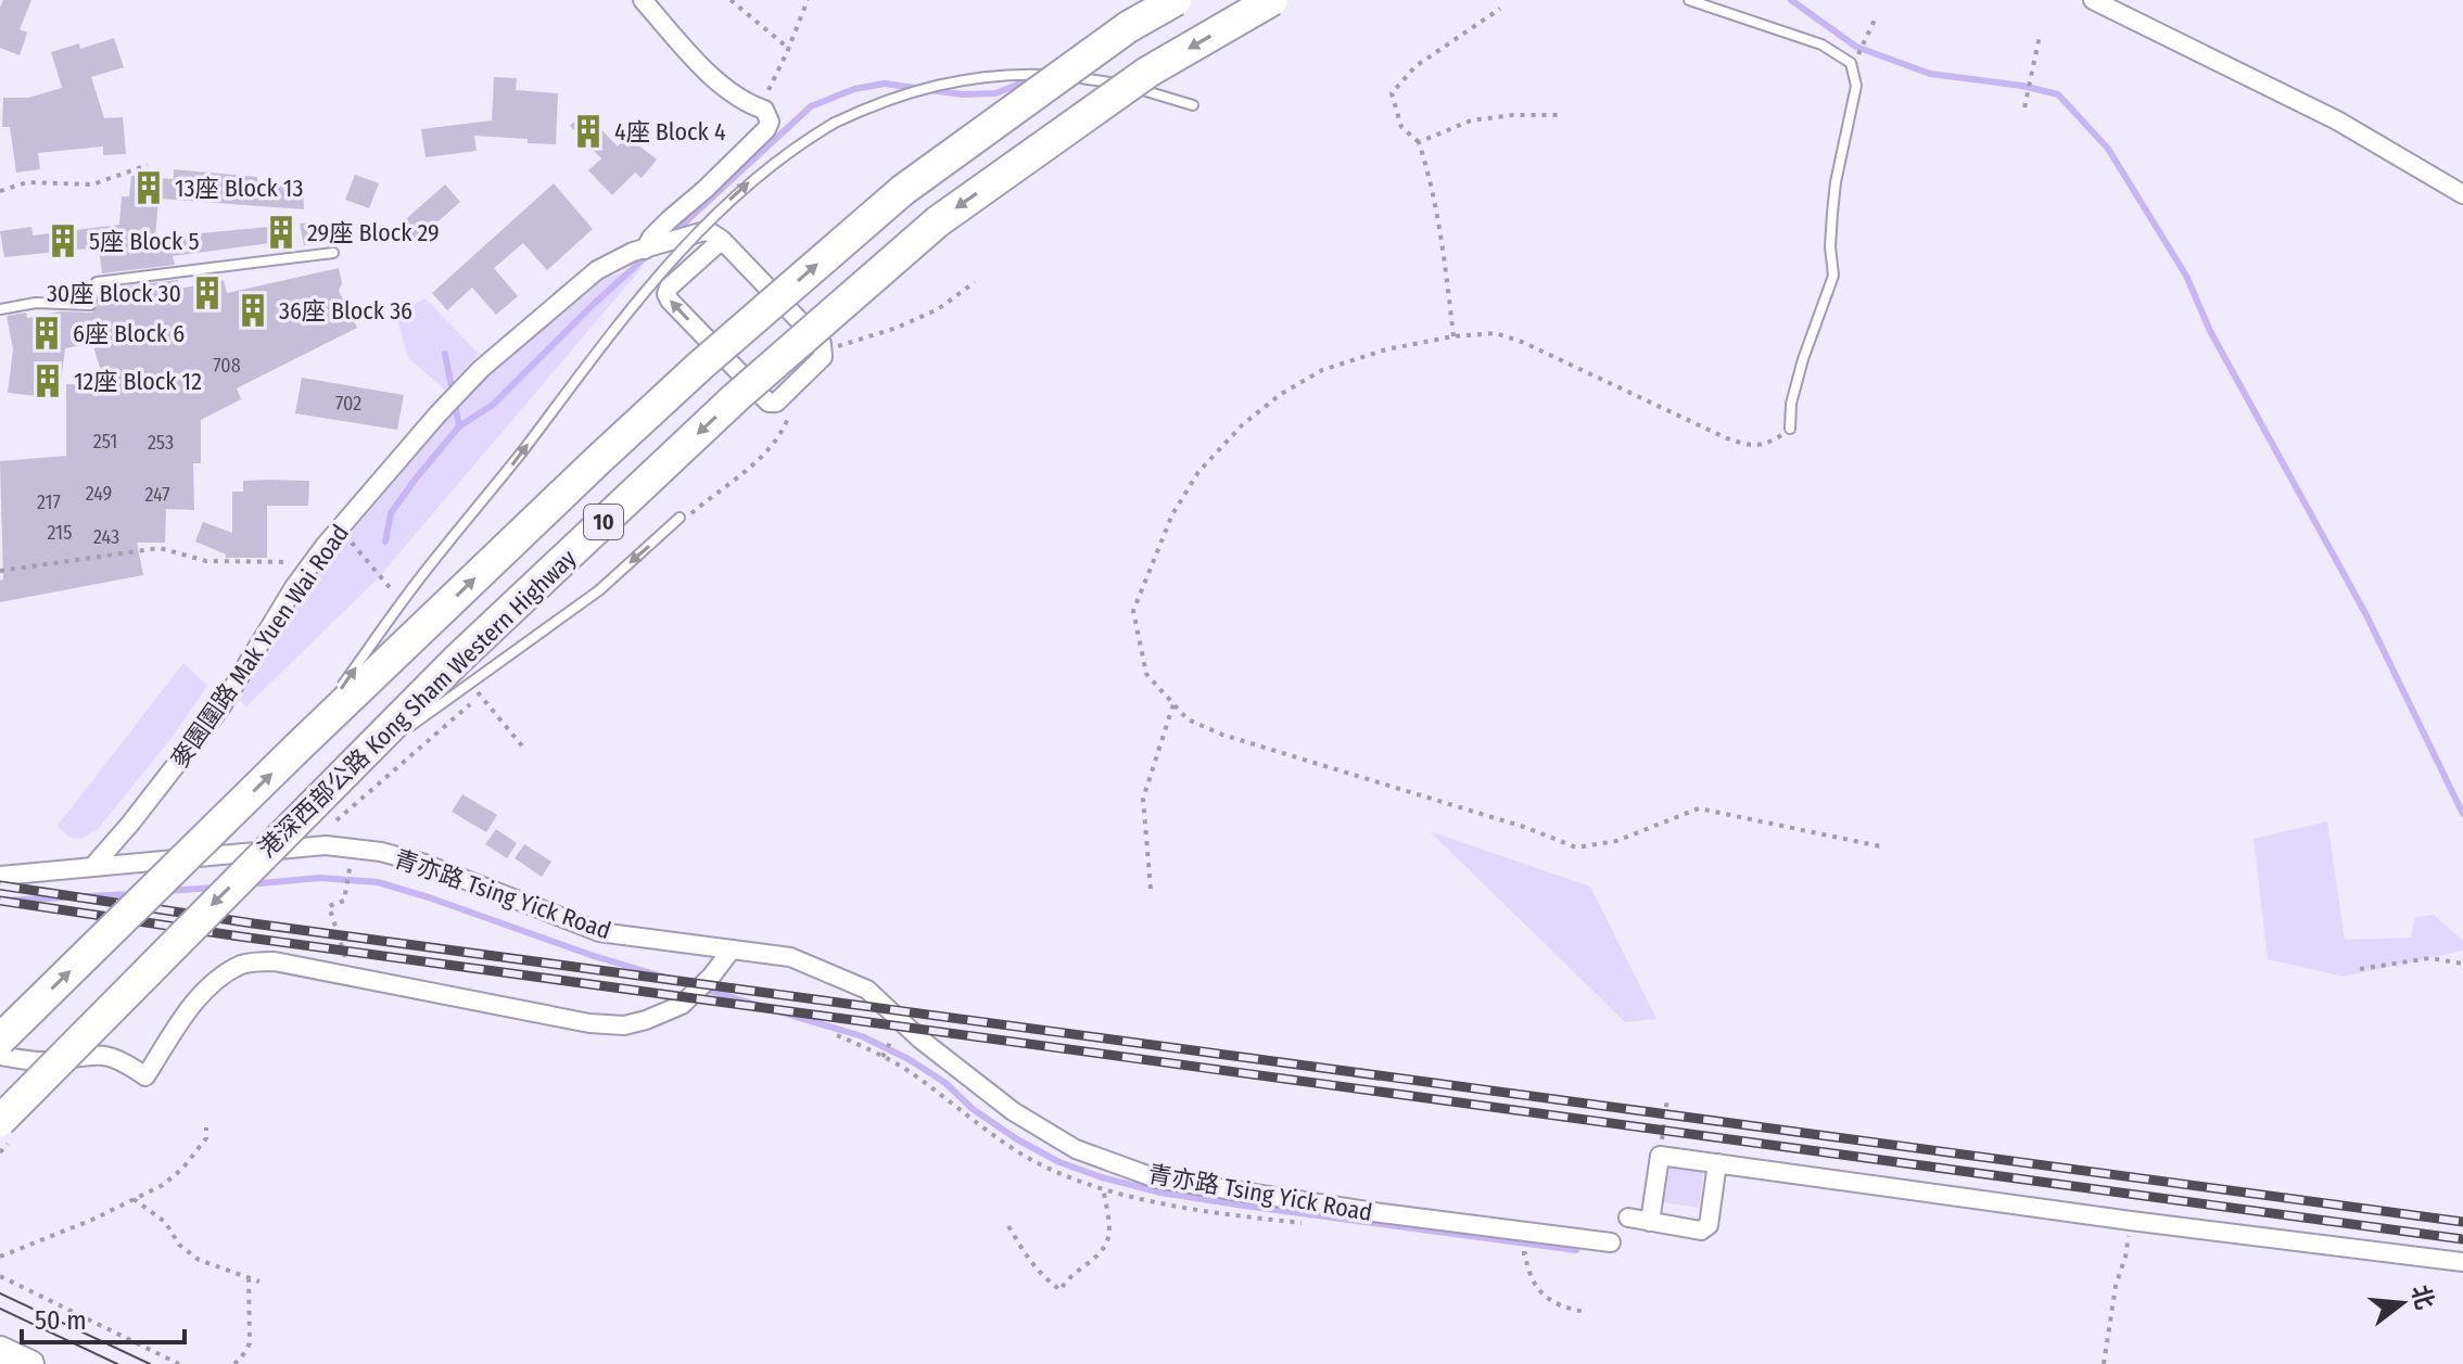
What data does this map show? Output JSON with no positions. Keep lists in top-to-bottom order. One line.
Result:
{"streets":{"highway":["10","港深西部公路 Kong Sham Western Highway"],"street":["麥園圍路 Mak Yuen Wai Road","青亦路 Tsing Yick Road"]},"crossings":[["麥園圍路 Mak Yuen Wai Road","青亦路 Tsing Yick Road"]],"places":{"building":["4座 Block 4","13座 Block 13","29座 Block 29","5座 Block 5","30座 Block 30","36座 Block 36","6座 Block 6","12座 Block 12"]},"house_numbers":["708","702","251","253","249","247","217","215","243"],"scale_bar":"50 m","north":"right"}
